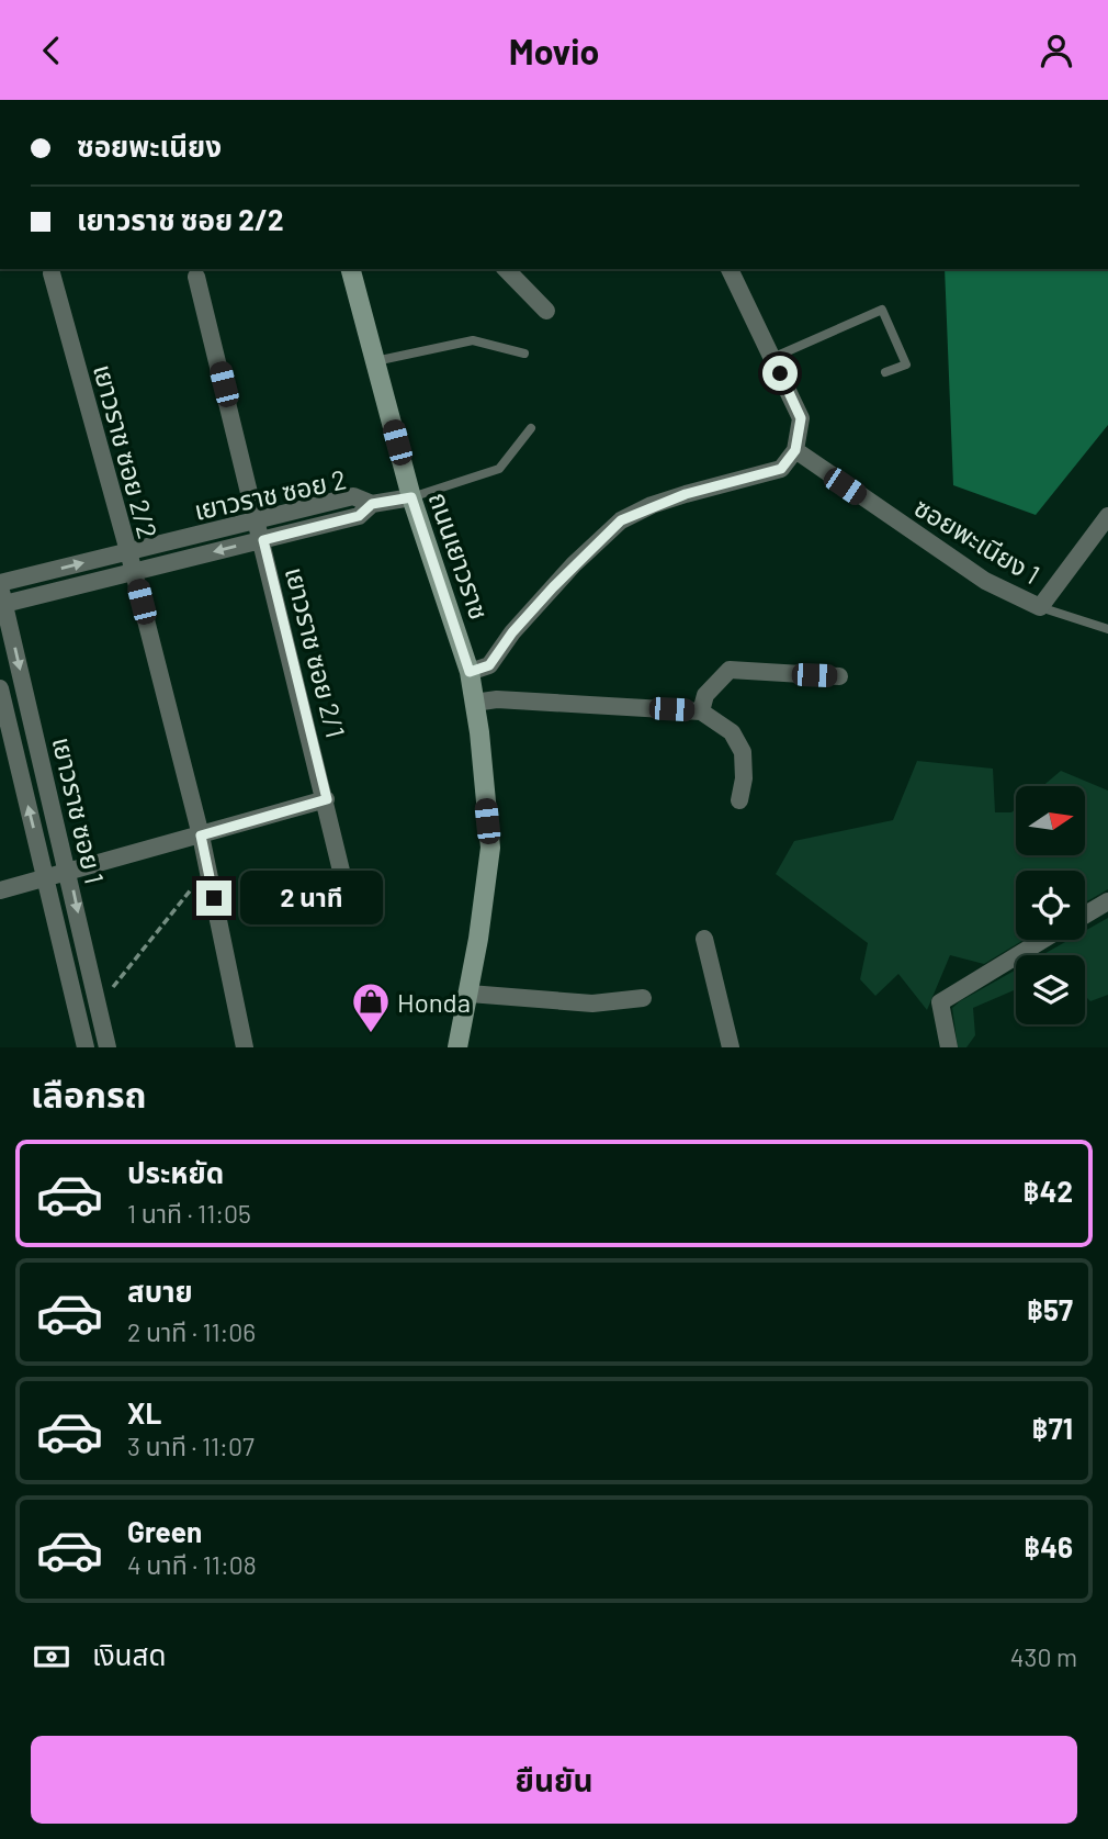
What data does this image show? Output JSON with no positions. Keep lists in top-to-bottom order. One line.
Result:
{"streets":{"main road":["ถนนเยาวราช"],"street":["เยาวราช ซอย 2/2","เยาวราช ซอย 2","ซอยพะเนียง 1","เยาวราช ซอย 2/1","เยาวราช ซอย 1"]},"crossings":[["เยาวราช ซอย 2/2","เยาวราช ซอย 2"],["เยาวราช ซอย 2","ถนนเยาวราช"],["เยาวราช ซอย 2","เยาวราช ซอย 2/1"],["เยาวราช ซอย 2","เยาวราช ซอย 1"]],"places":{"shop":["Honda"]},"north":"right","page":{"header":"Movio","banner":["ซอยพะเนียง","เยาวราช ซอย 2/2"],"bubble":"2 นาที","heading":"เลือกรถ","list":[{"name":"ประหยัด","note":"1 นาที · 11:05","value":"฿42"},{"name":"สบาย","note":"2 นาที · 11:06","value":"฿57"},{"name":"XL","note":"3 นาที · 11:07","value":"฿71"},{"name":"Green","note":"4 นาที · 11:08","value":"฿46"}],"pay":["เงินสด","430 m"],"buttons":"ยืนยัน"}}
